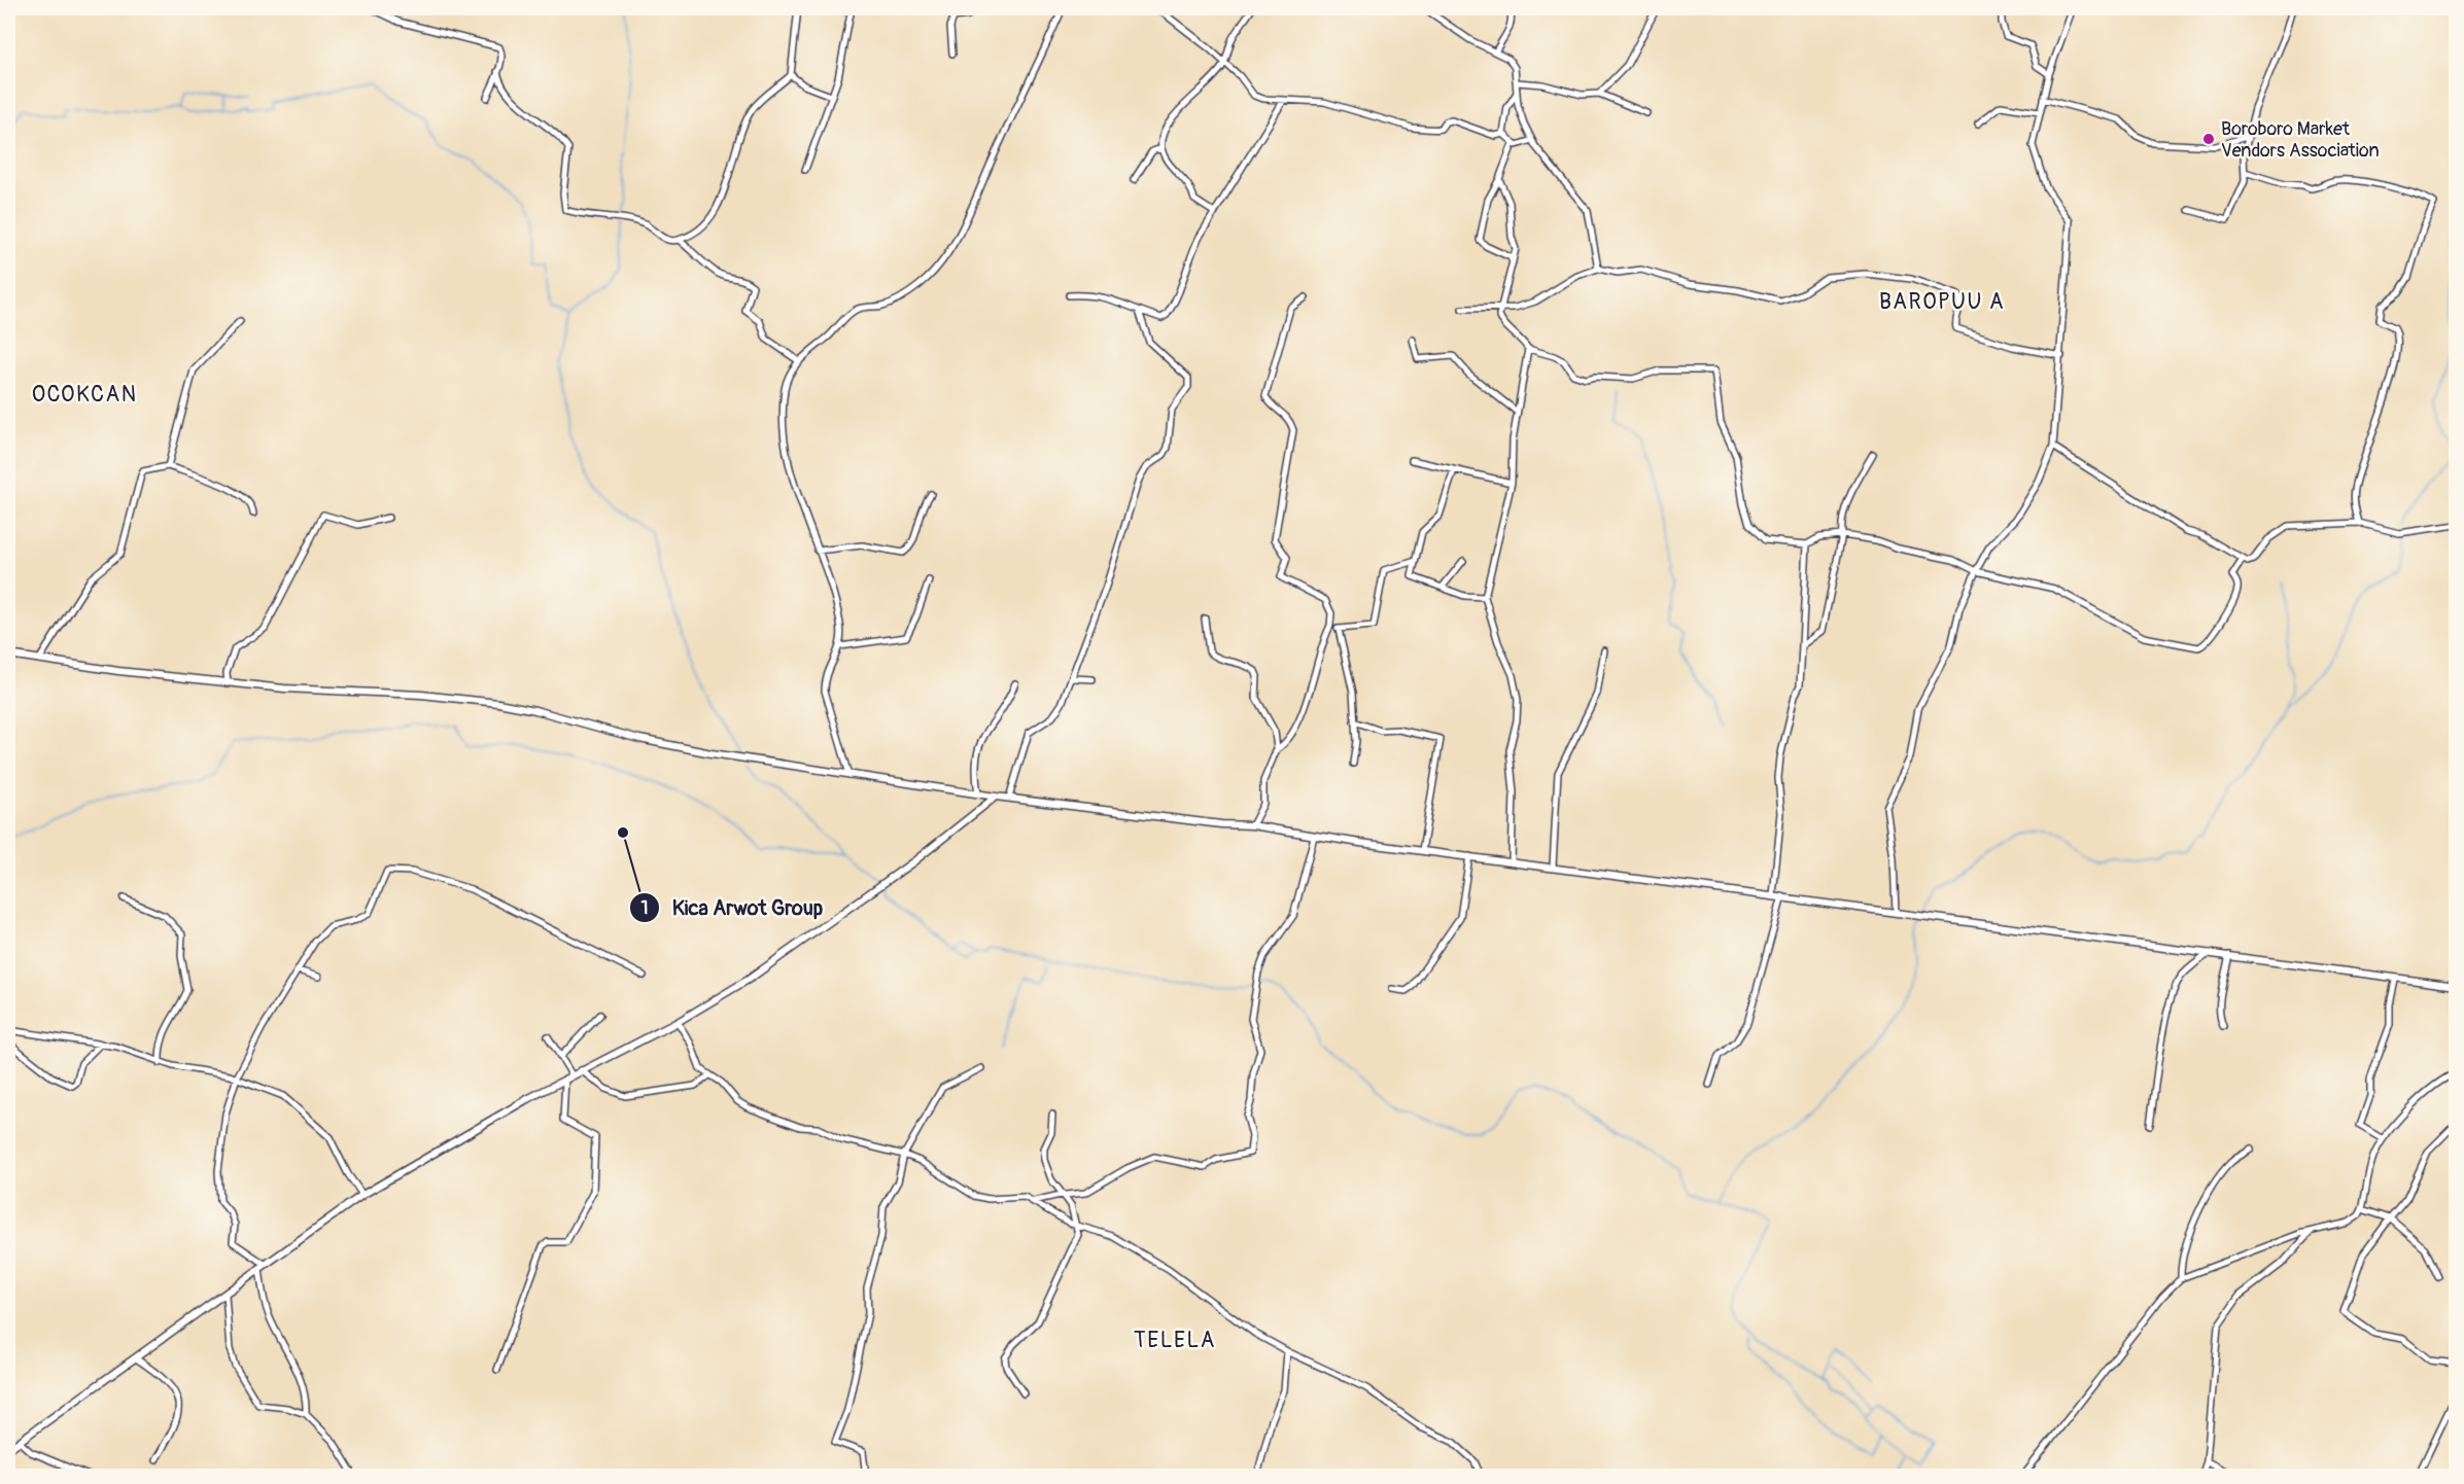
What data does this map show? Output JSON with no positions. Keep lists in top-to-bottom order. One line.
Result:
{"districts":["BAROPUU A","OCOKCAN","TELELA"],"places":["Boroboro Market Vendors Association","Kica Arwot Group"]}
